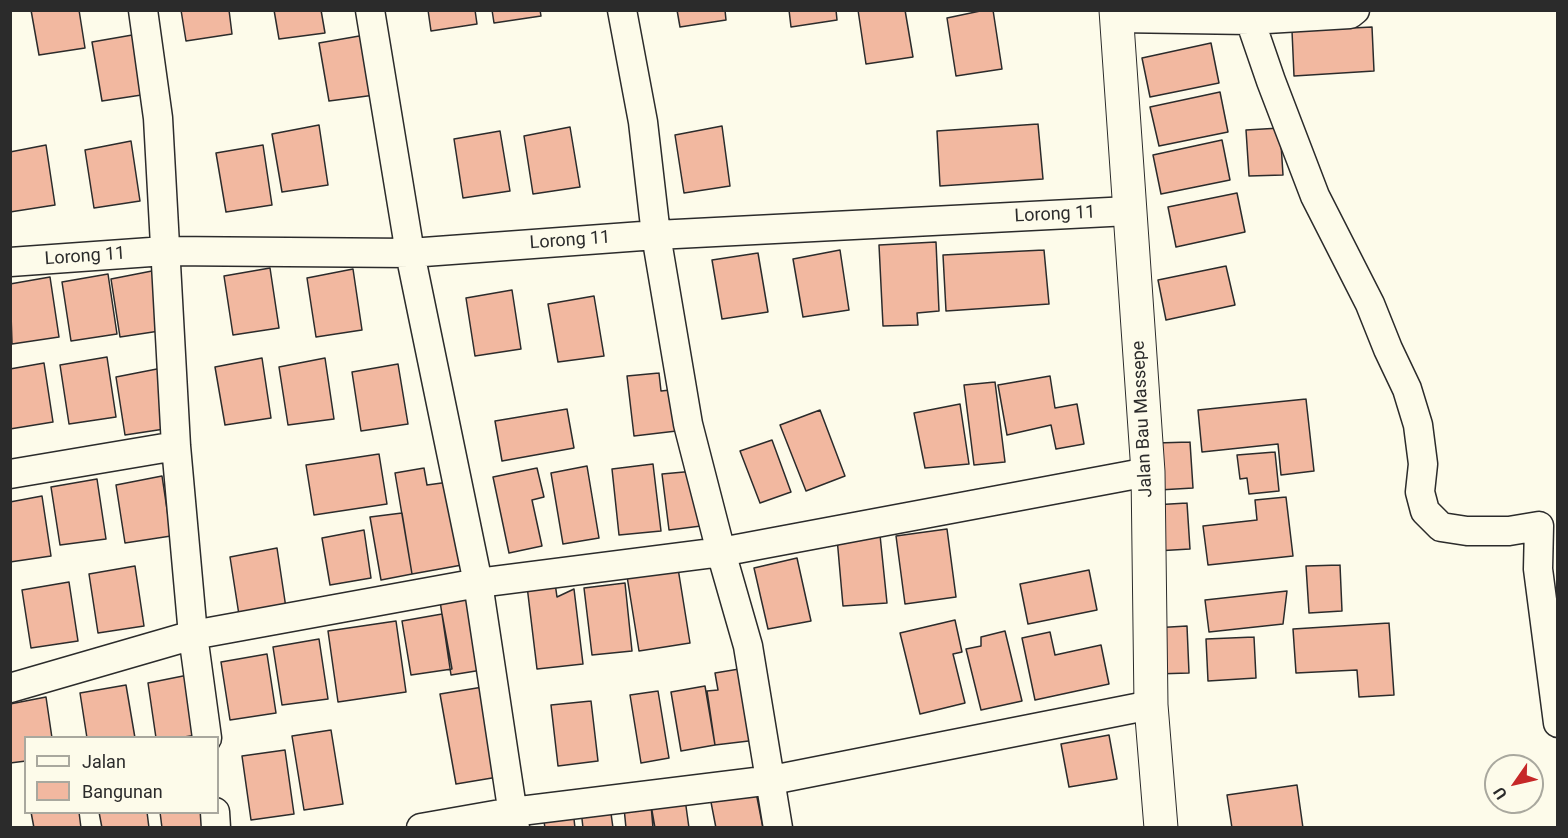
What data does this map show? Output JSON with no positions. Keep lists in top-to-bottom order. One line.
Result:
{"streets":{"main road":["Jalan Bau Massepe"],"street":["Lorong 11"]},"crossings":[["Lorong 11","Jalan Bau Massepe"]],"legend":["Jalan","Bangunan"],"north":"bottom left"}
